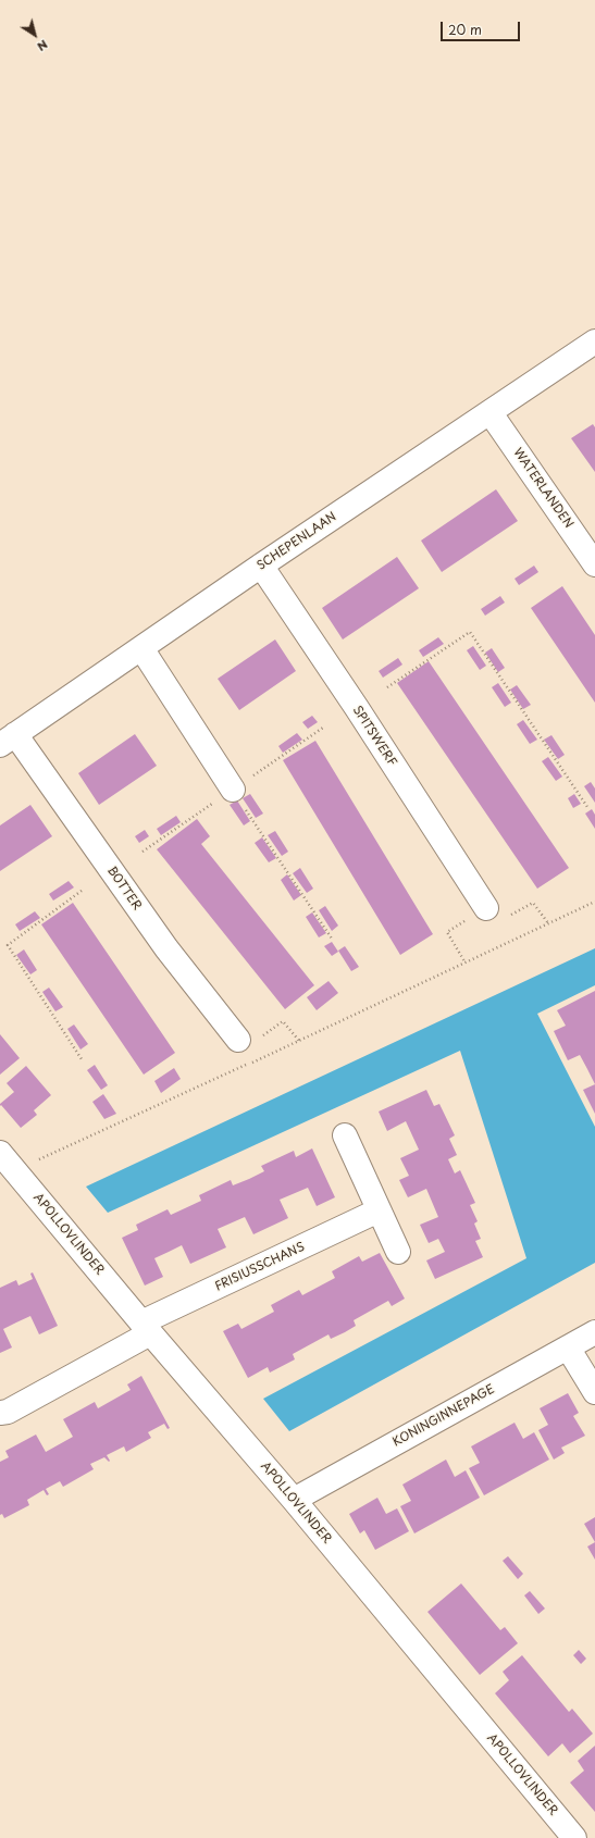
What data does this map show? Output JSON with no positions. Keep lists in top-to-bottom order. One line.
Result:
{"streets":{"street":["WATERLANDEN","SCHEPENLAAN","SPITSWERF","BOTTER","APOLLOVLINDER","FRISIUSSCHANS","KONINGINNEPAGE"]},"crossings":[["WATERLANDEN","SCHEPENLAAN"],["SCHEPENLAAN","SPITSWERF"],["SCHEPENLAAN","BOTTER"],["APOLLOVLINDER","FRISIUSSCHANS"],["APOLLOVLINDER","KONINGINNEPAGE"]],"scale_bar":"20 m","north":"bottom right"}
